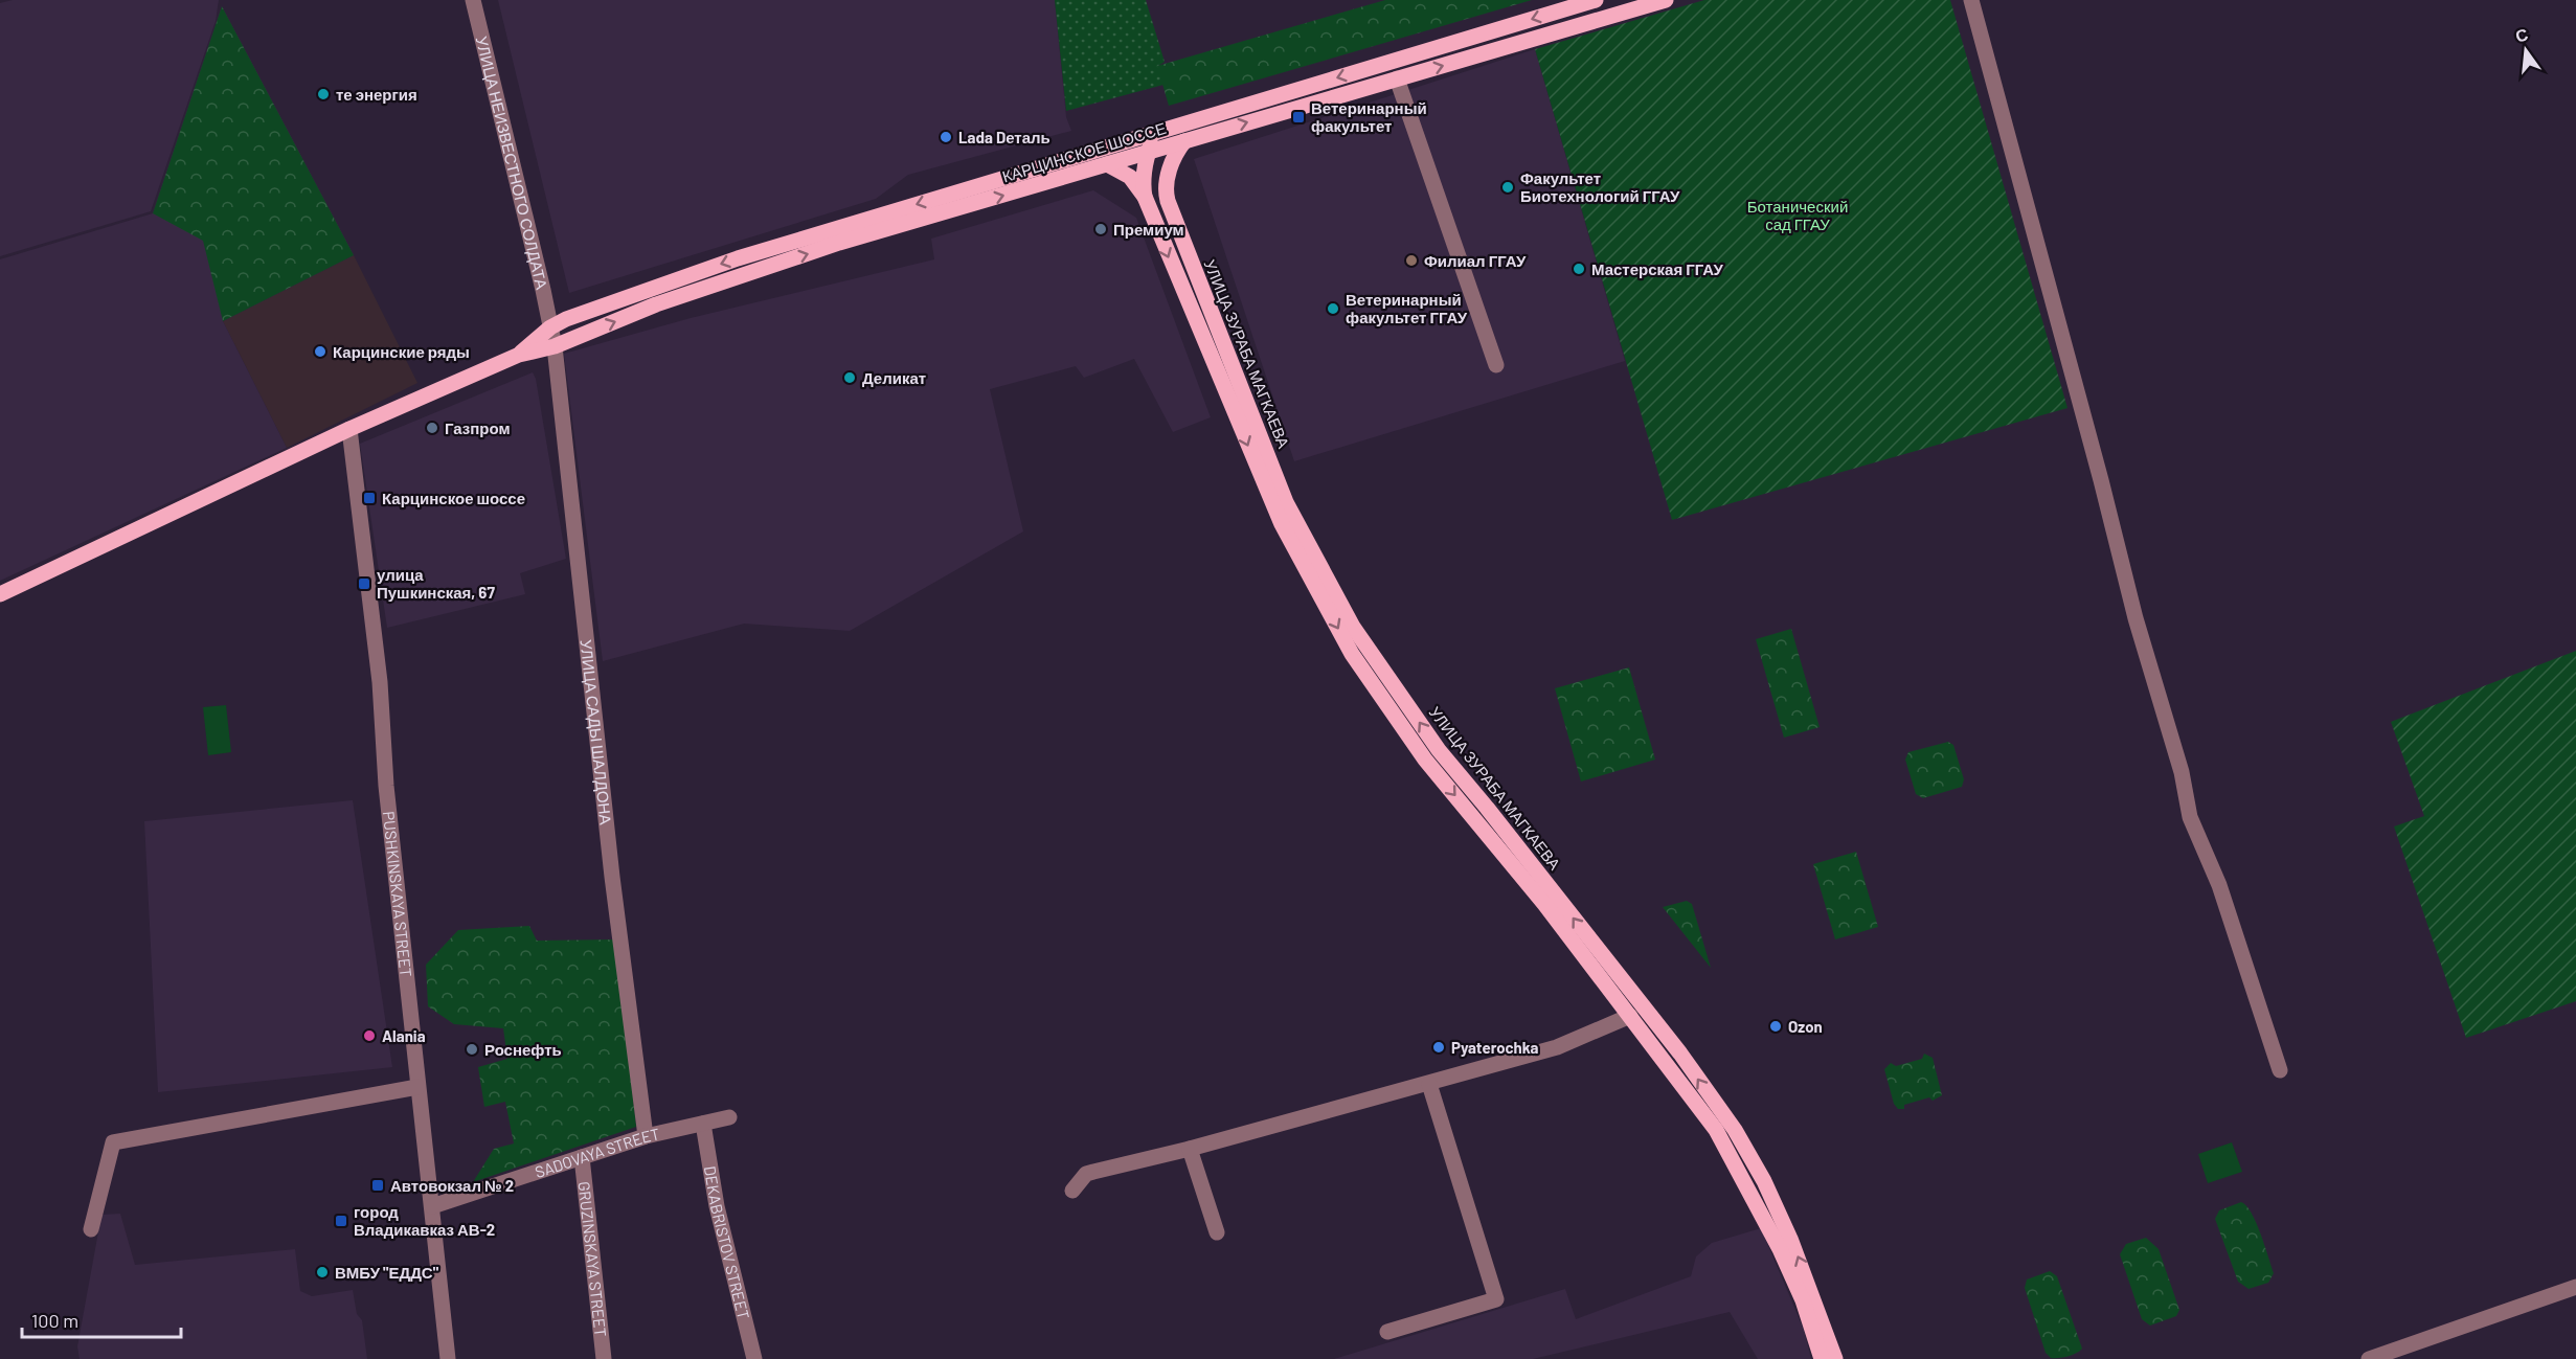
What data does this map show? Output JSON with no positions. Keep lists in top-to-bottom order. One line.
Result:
{"streets":{"main road":["КАРЦИНСКОЕ ШОССЕ","УЛИЦА ЗУРАБА МАГКАЕВА"],"street":["УЛИЦА НЕИЗВЕСТНОГО СОЛДАТА","УЛИЦА САДЫ ШАЛДОНА","PUSHKINSKAYA STREET","SADOVAYA STREET","DEKABRISTOV STREET","GRUZINSKAYA STREET"]},"crossings":[["КАРЦИНСКОЕ ШОССЕ","УЛИЦА НЕИЗВЕСТНОГО СОЛДАТА"],["КАРЦИНСКОЕ ШОССЕ","УЛИЦА ЗУРАБА МАГКАЕВА"],["КАРЦИНСКОЕ ШОССЕ","УЛИЦА САДЫ ШАЛДОНА"],["КАРЦИНСКОЕ ШОССЕ","PUSHKINSKAYA STREET"],["УЛИЦА НЕИЗВЕСТНОГО СОЛДАТА","УЛИЦА САДЫ ШАЛДОНА"],["УЛИЦА САДЫ ШАЛДОНА","SADOVAYA STREET"],["PUSHKINSKAYA STREET","SADOVAYA STREET"],["SADOVAYA STREET","DEKABRISTOV STREET"],["SADOVAYA STREET","GRUZINSKAYA STREET"]],"parks":["Ботанический сад ГГАУ"],"places":{"other":["те энергия","Lada Dеталь","Факультет Биотехнологий ГГАУ","Премиум","Филиал ГГАУ","Мастерская ГГАУ","Ветеринарный факультет ГГАУ","Карцинские ряды","Деликат","Газпром","Ozon","Alania","Pyaterochka","Роснефть","ВМБУ \"ЕДДС\""],"transit":["Ветеринарный факультет","Карцинское шоссе","улица Пушкинская, 67","Автовокзал № 2","город Владикавказ АВ-2"]},"scale_bar":"100 m","north":"top"}
